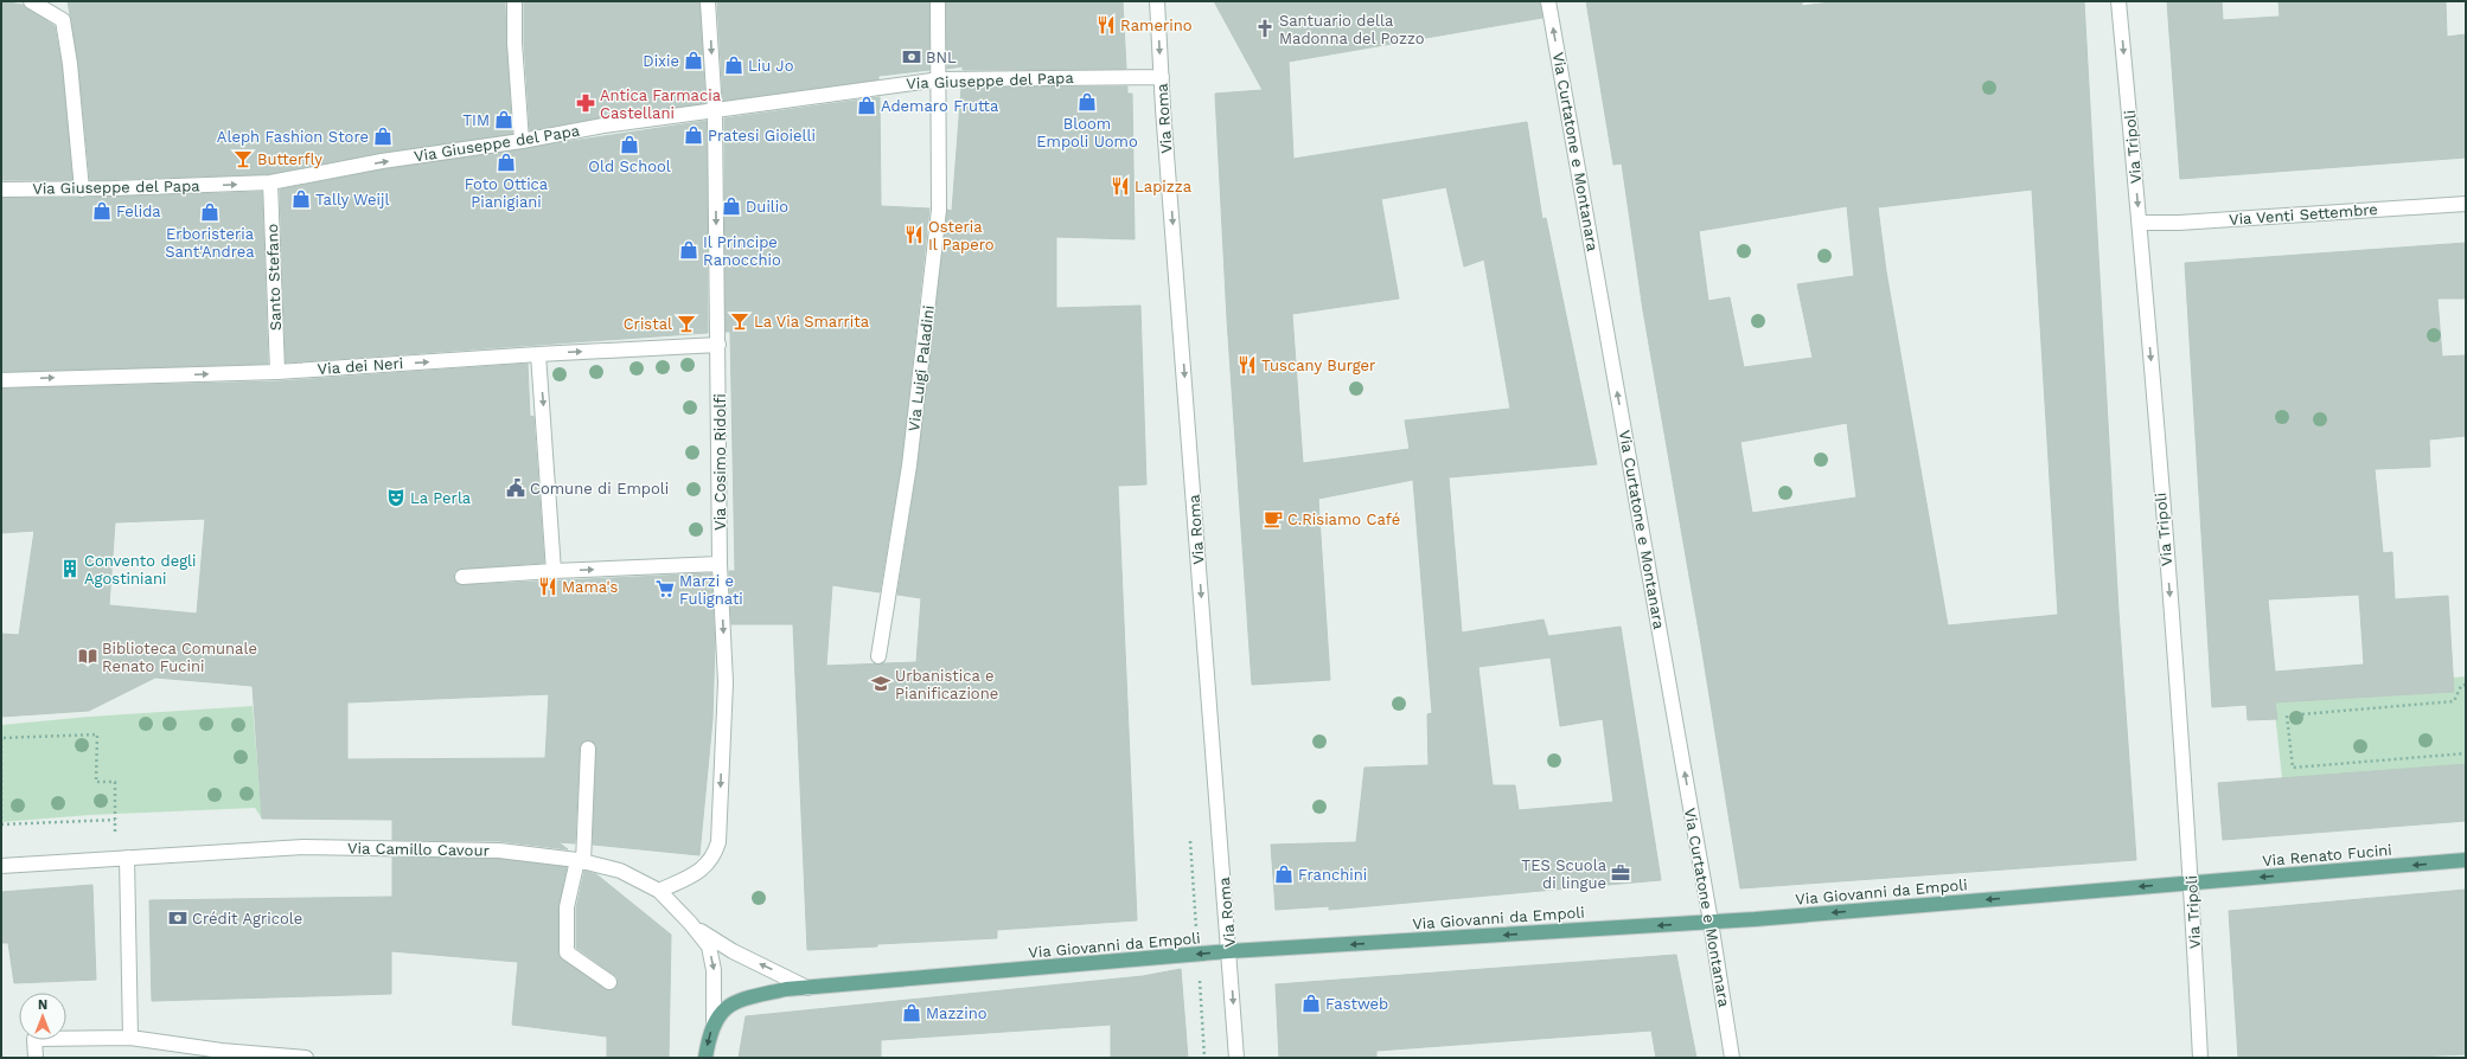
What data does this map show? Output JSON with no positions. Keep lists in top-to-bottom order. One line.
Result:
{"streets":{"main road":["Via Renato Fucini","Via Giovanni da Empoli"],"street":["Via Giuseppe del Papa","Via Roma","Via Tripoli","Via Curtatone e Montanara","Via Venti Settembre","Santo Stefano","Via dei Neri","Via Luigi Paladini","Via Cosimo Ridolfi","Via Camillo Cavour"]},"crossings":[["Via Giuseppe del Papa","Via Roma"],["Via Giuseppe del Papa","Santo Stefano"],["Via Giuseppe del Papa","Via Luigi Paladini"],["Via Giuseppe del Papa","Via Cosimo Ridolfi"],["Via Roma","Via Giovanni da Empoli"],["Via Tripoli","Via Venti Settembre"],["Via Tripoli","Via Renato Fucini"],["Via Tripoli","Via Giovanni da Empoli"],["Via Curtatone e Montanara","Via Giovanni da Empoli"],["Santo Stefano","Via dei Neri"],["Via dei Neri","Via Cosimo Ridolfi"],["Via Cosimo Ridolfi","Via Camillo Cavour"],["Via Renato Fucini","Via Giovanni da Empoli"]],"one_way":["Via Giuseppe del Papa","Via Roma","Via Tripoli","Via Curtatone e Montanara","Via dei Neri","Via Cosimo Ridolfi","Via Renato Fucini","Via Giovanni da Empoli"],"places":{"restaurant":["Ramerino","Lapizza","Osteria Il Papero","Tuscany Burger","Mama's"],"church":["Santuario della Madonna del Pozzo"],"bank":["BNL","Crédit Agricole"],"shop":["Dixie","Liu Jo","Bloom Empoli Uomo","Ademaro Frutta","TIM","Pratesi Gioielli","Aleph Fashion Store","Old School","Foto Ottica Pianigiani","Tally Weijl","Duilio","Felida","Erboristeria Sant'Andrea","Il Principe Ranocchio","Franchini","Fastweb","Mazzino"],"pharmacy":["Antica Farmacia Castellani"],"bar":["Butterfly","La Via Smarrita","Cristal"],"public building":["Comune di Empoli"],"theatre":["La Perla"],"cafe":["C.Risiamo Café"],"building":["Convento degli Agostiniani"],"supermarket":["Marzi e Fulignati"],"library":["Biblioteca Comunale Renato Fucini"],"school or university":["Urbanistica e Pianificazione"],"office":["TES Scuola di lingue"]},"north":"top"}
